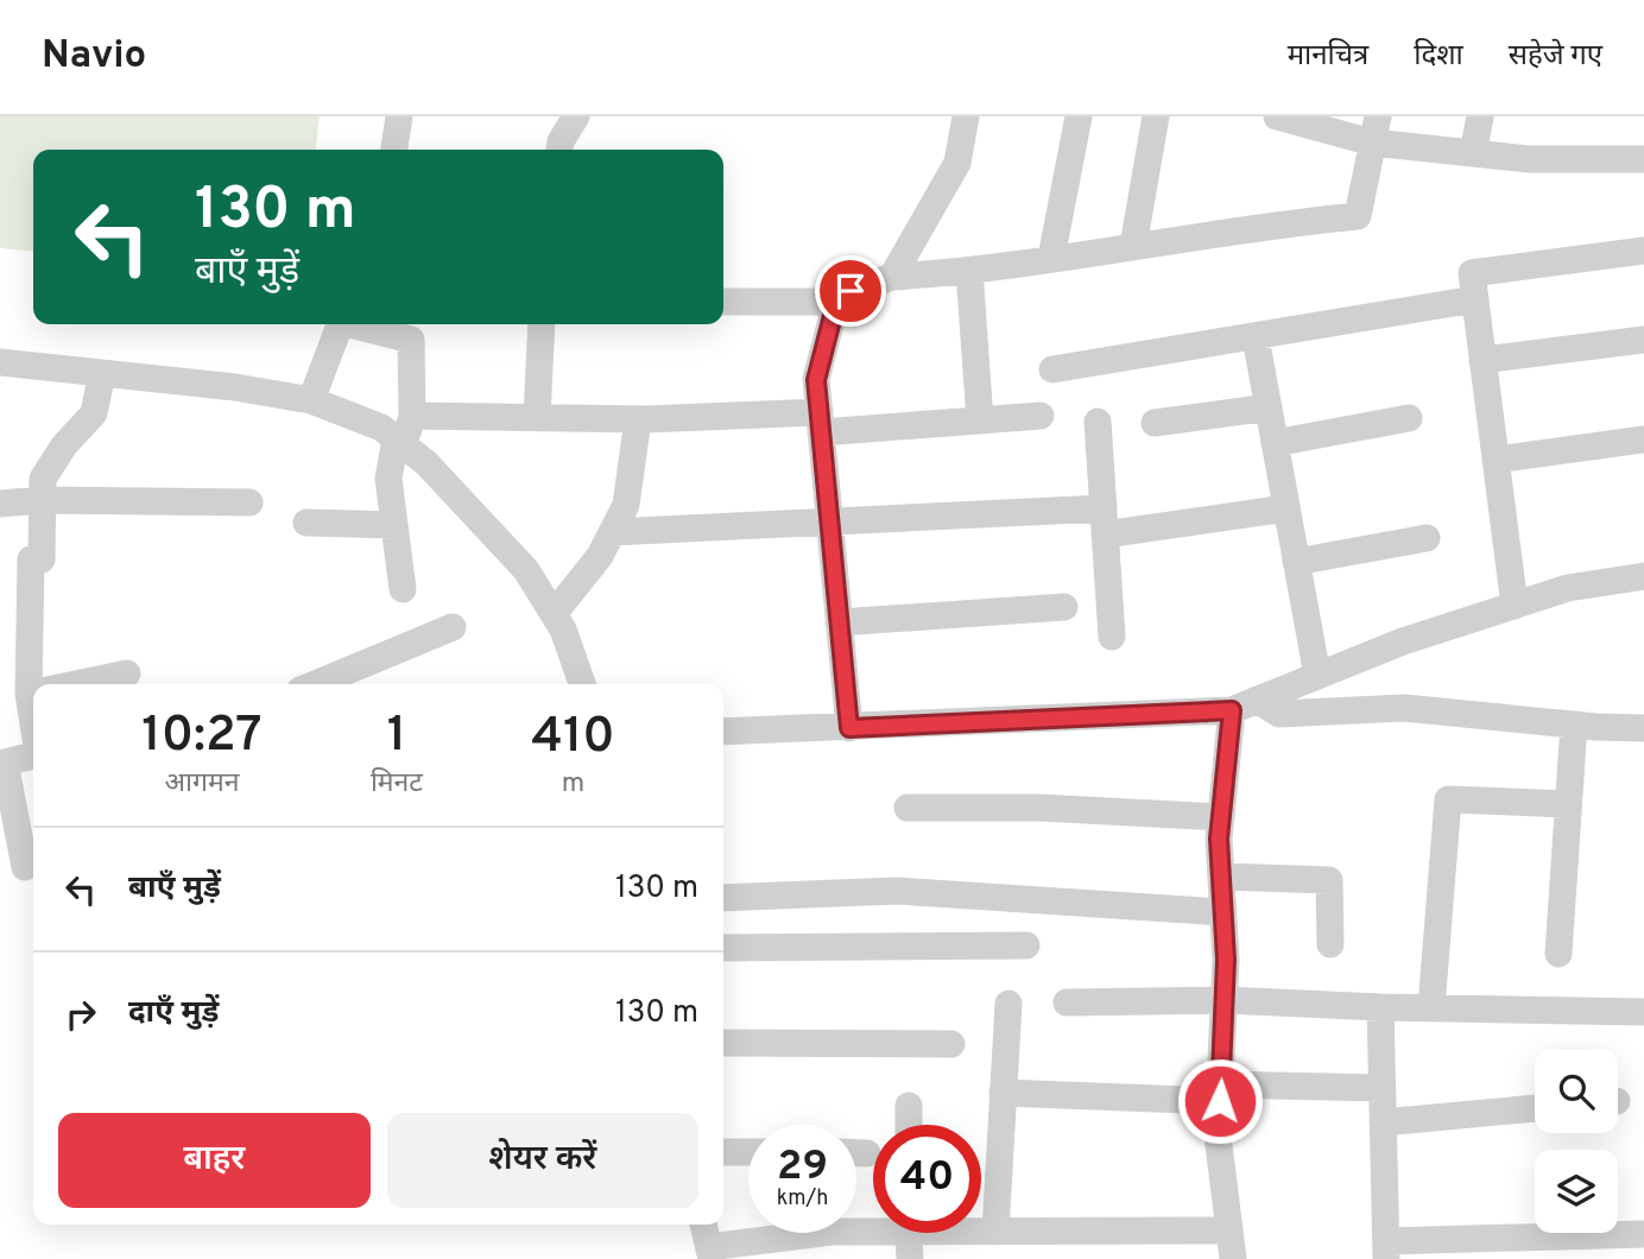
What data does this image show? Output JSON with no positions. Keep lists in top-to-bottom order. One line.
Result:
{"page":{"header":"Navio","nav":["मानचित्र","दिशा","सहेजे गए"],"turn":["130 m","बाएँ मुड़ें"],"eta":["10:27","आगमन","1","मिनट","410","m"],"list":[{"name":"बाएँ मुड़ें","value":"130 m"},{"name":"दाएँ मुड़ें","value":"130 m"}],"buttons":["बाहर","शेयर करें"],"speed":"29 km/h","limit":"40"}}
